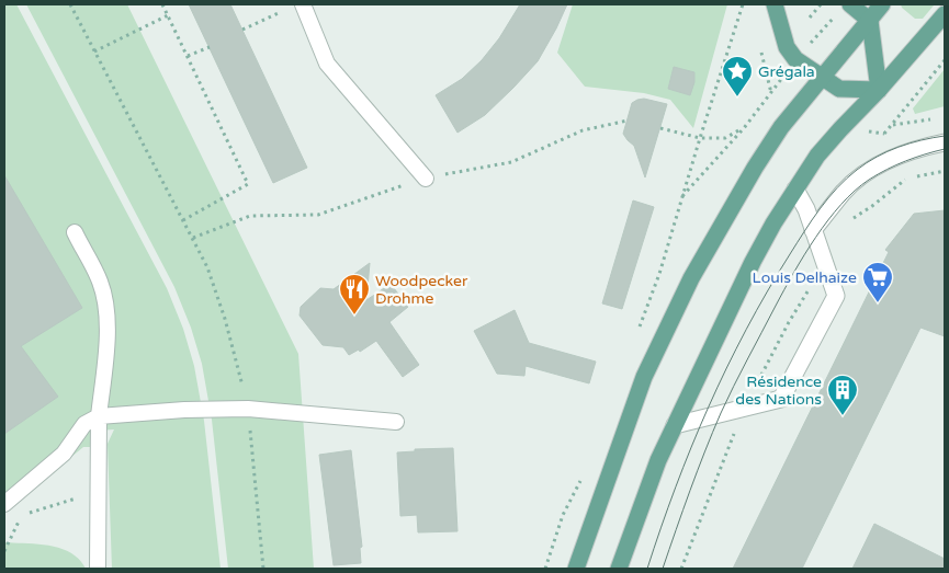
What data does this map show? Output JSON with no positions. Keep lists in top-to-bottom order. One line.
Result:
{"places":{"place":["Grégala"],"supermarket":["Louis Delhaize"],"restaurant":["Woodpecker Drohme"],"building":["Résidence des Nations"]}}
